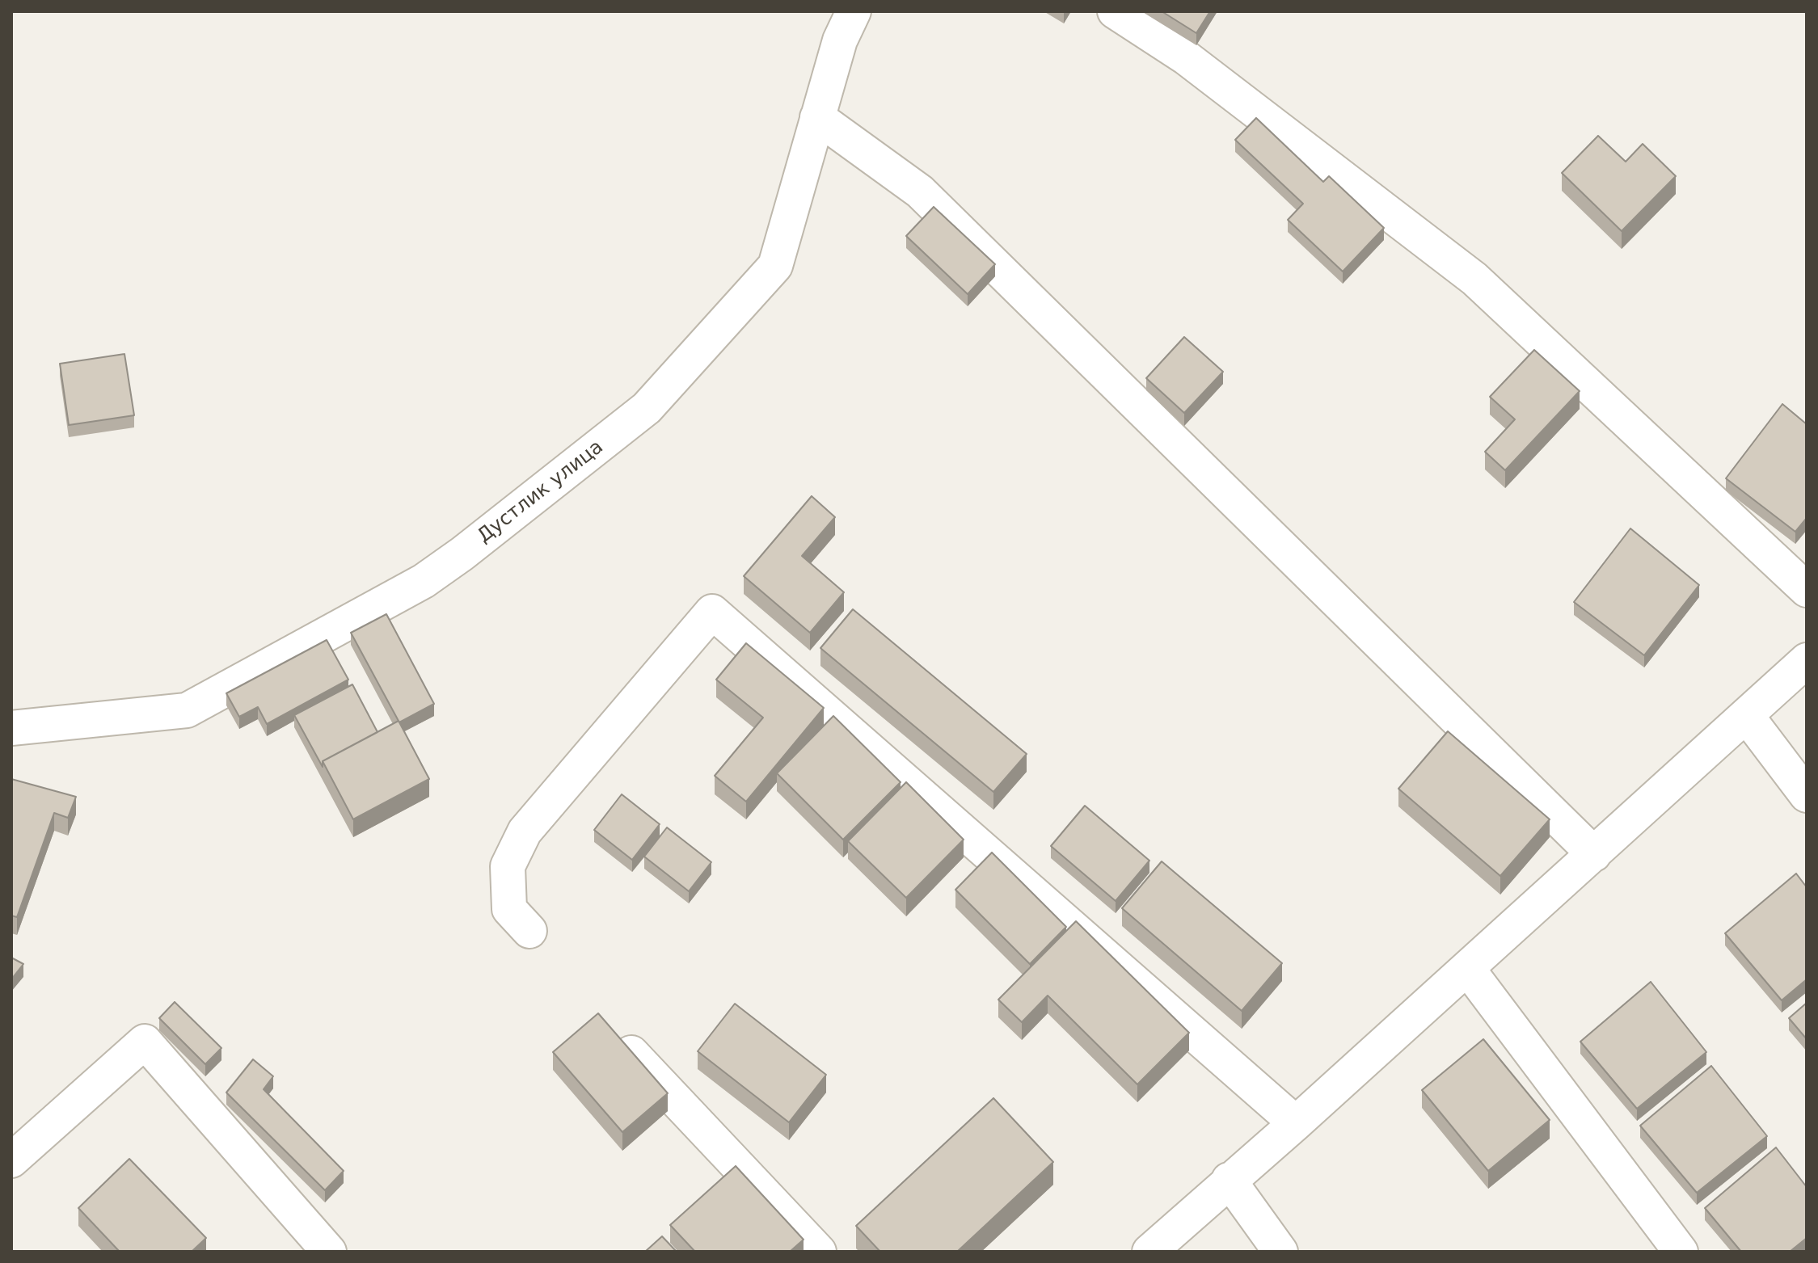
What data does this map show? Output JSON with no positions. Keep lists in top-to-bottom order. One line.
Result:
{"streets":{"street":["Дустлик улица"]}}
